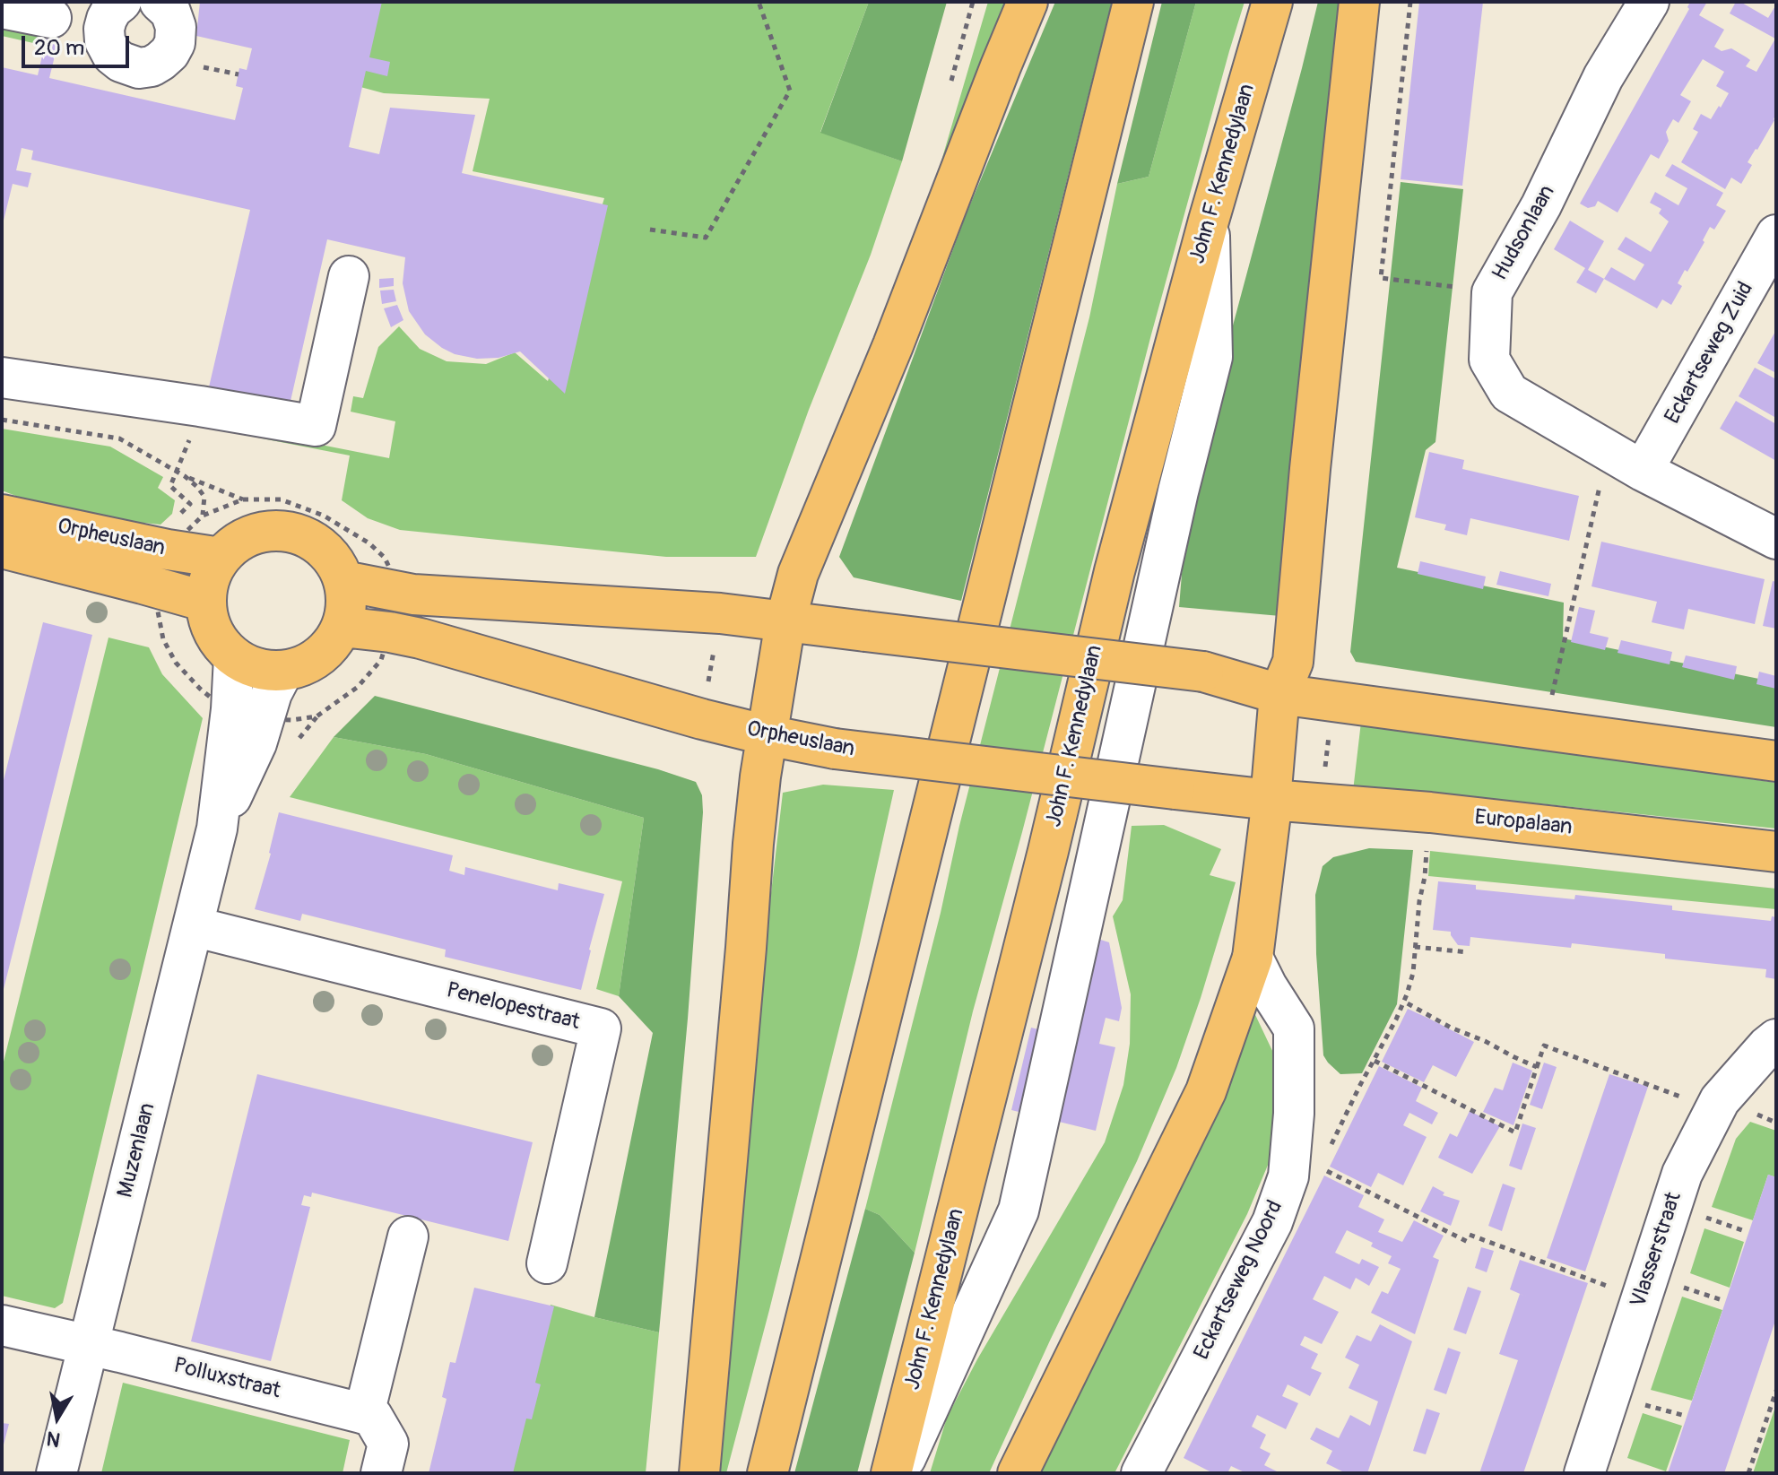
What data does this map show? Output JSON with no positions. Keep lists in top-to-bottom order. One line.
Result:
{"streets":{"main road":["John F. Kennedylaan","Orpheuslaan","Europalaan"],"street":["Hudsonlaan","Eckartseweg Zuid","Penelopestraat","Muzenlaan","Vlasserstraat","Eckartseweg Noord","Polluxstraat"]},"crossings":[["Hudsonlaan","Eckartseweg Zuid"],["Orpheuslaan","Europalaan"],["Orpheuslaan","Muzenlaan"],["Penelopestraat","Muzenlaan"],["Muzenlaan","Polluxstraat"]],"scale_bar":"20 m","north":"bottom"}
